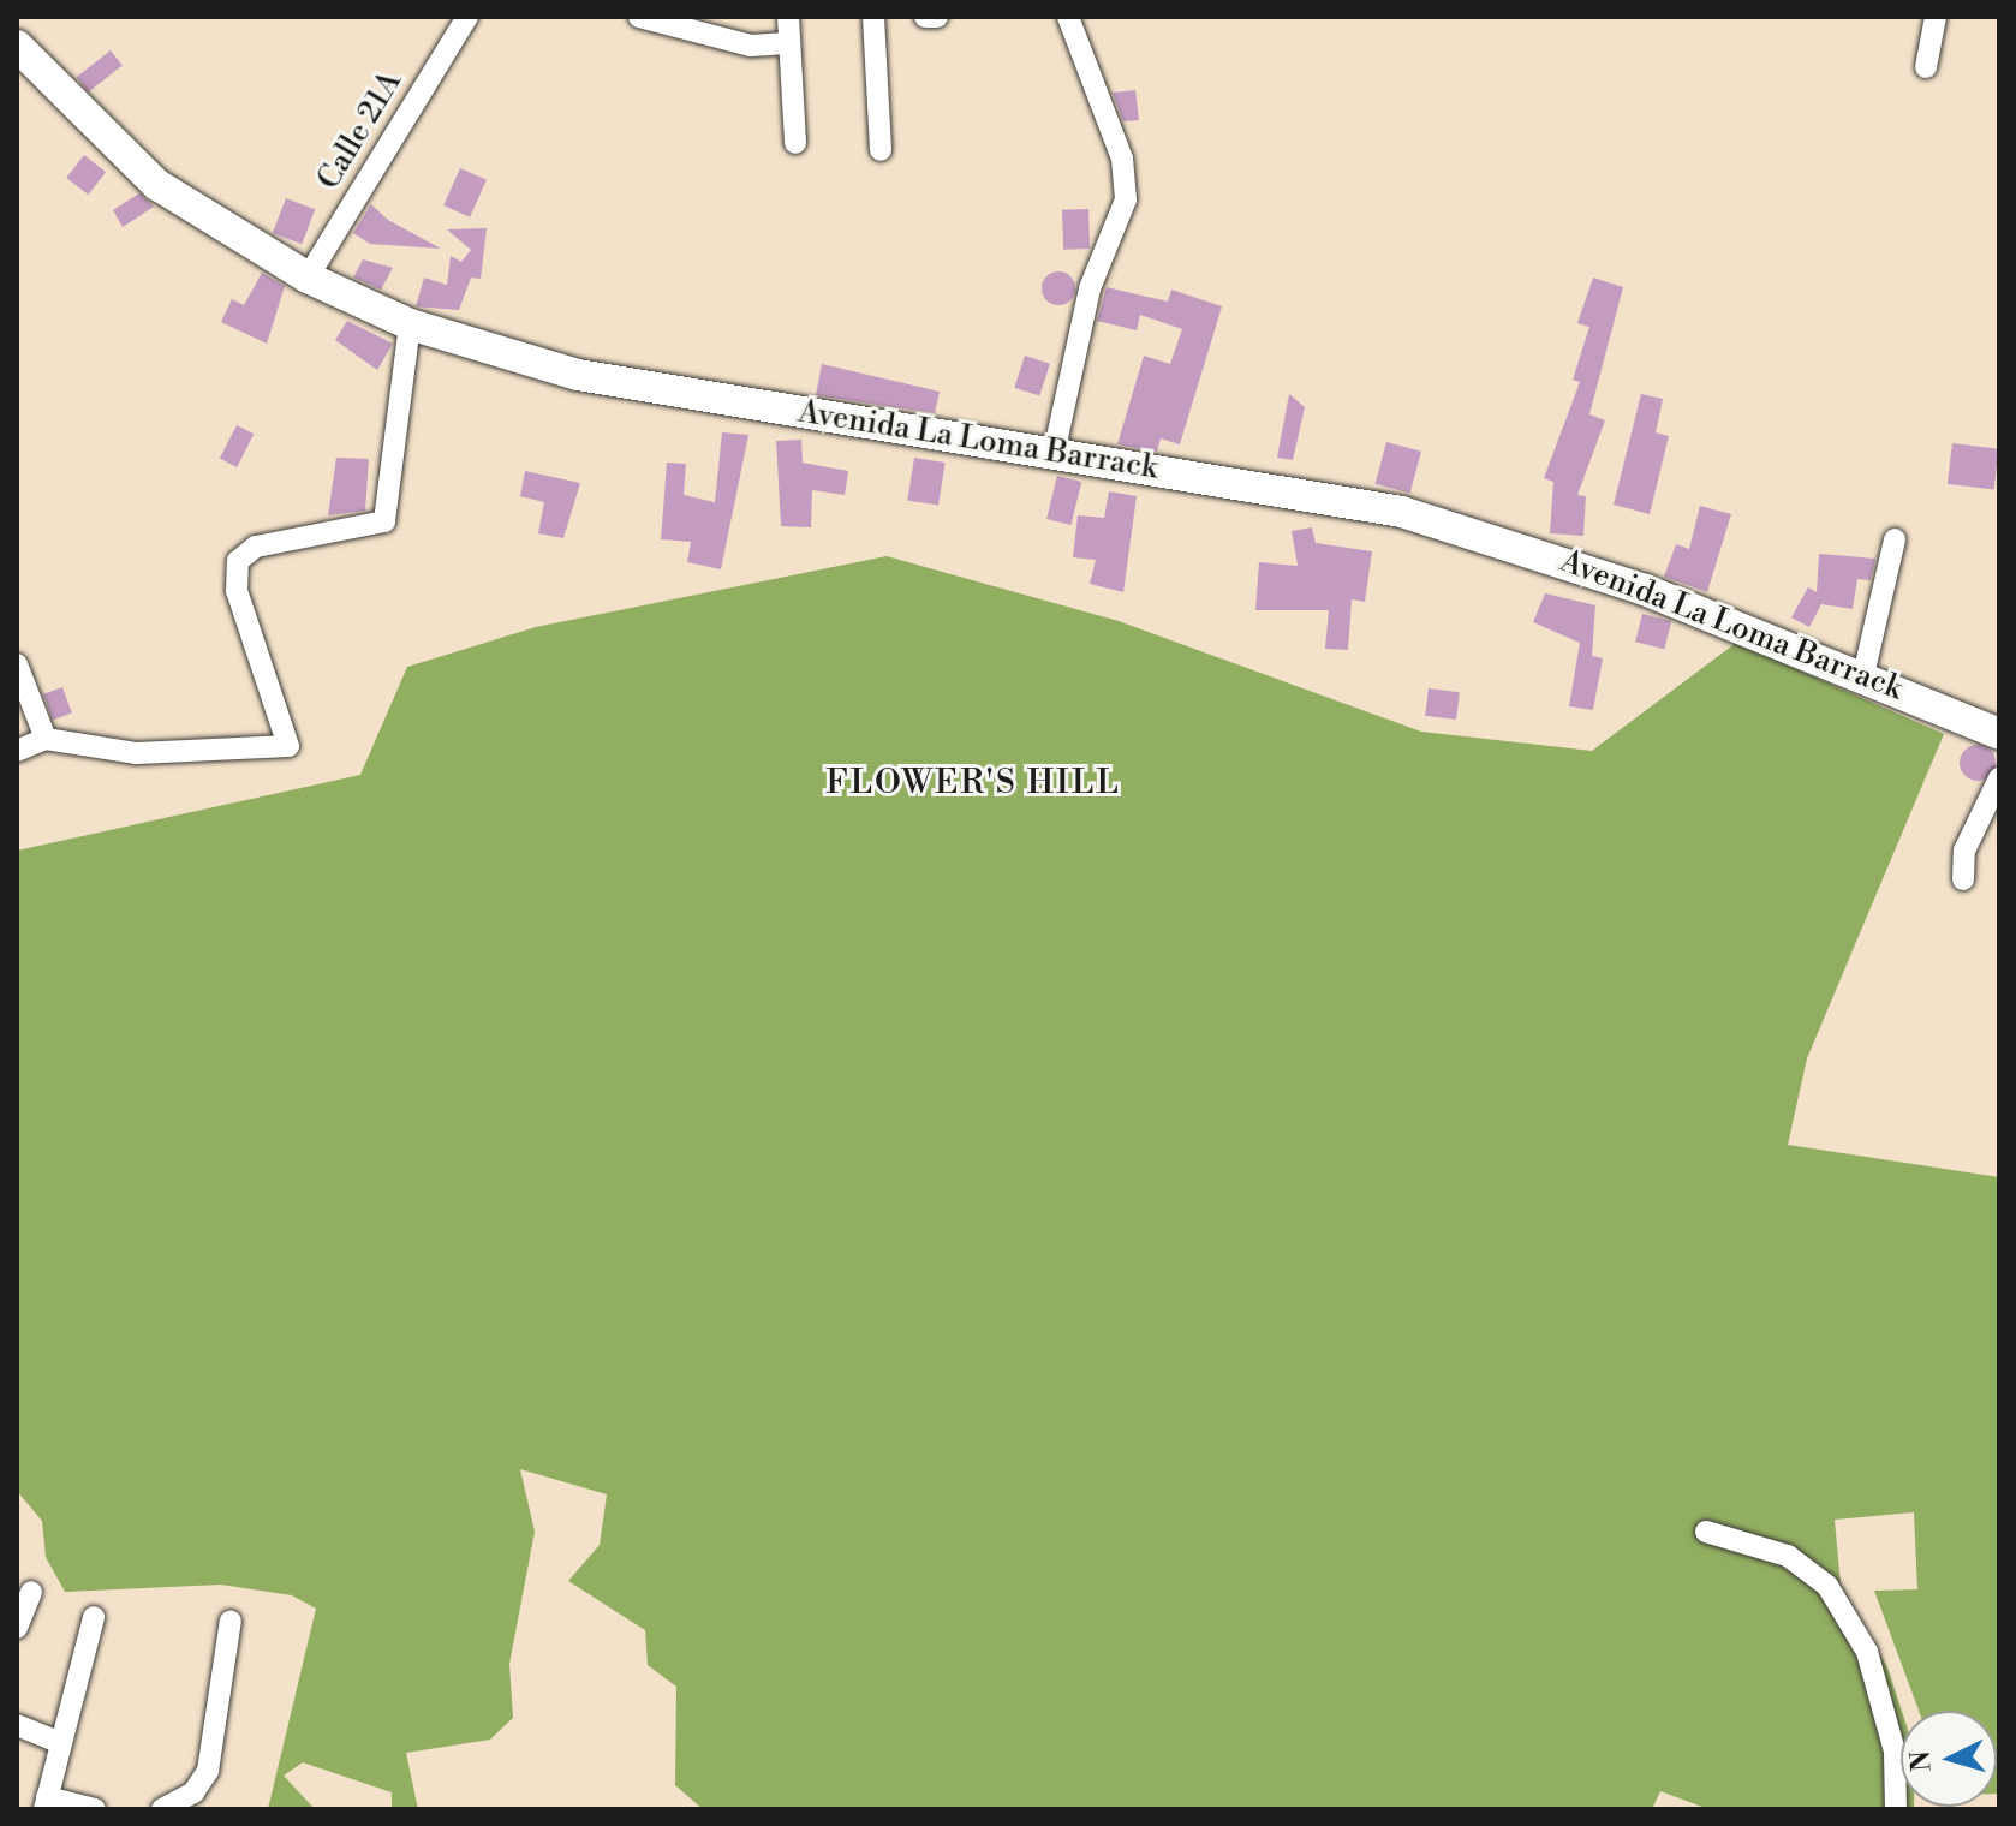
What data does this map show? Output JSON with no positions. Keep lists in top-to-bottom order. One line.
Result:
{"streets":{"main road":["Avenida La Loma Barrack"],"street":["Calle 21A"]},"crossings":[["Calle 21A","Avenida La Loma Barrack"]],"districts":["FLOWER'S HILL"],"north":"left"}
